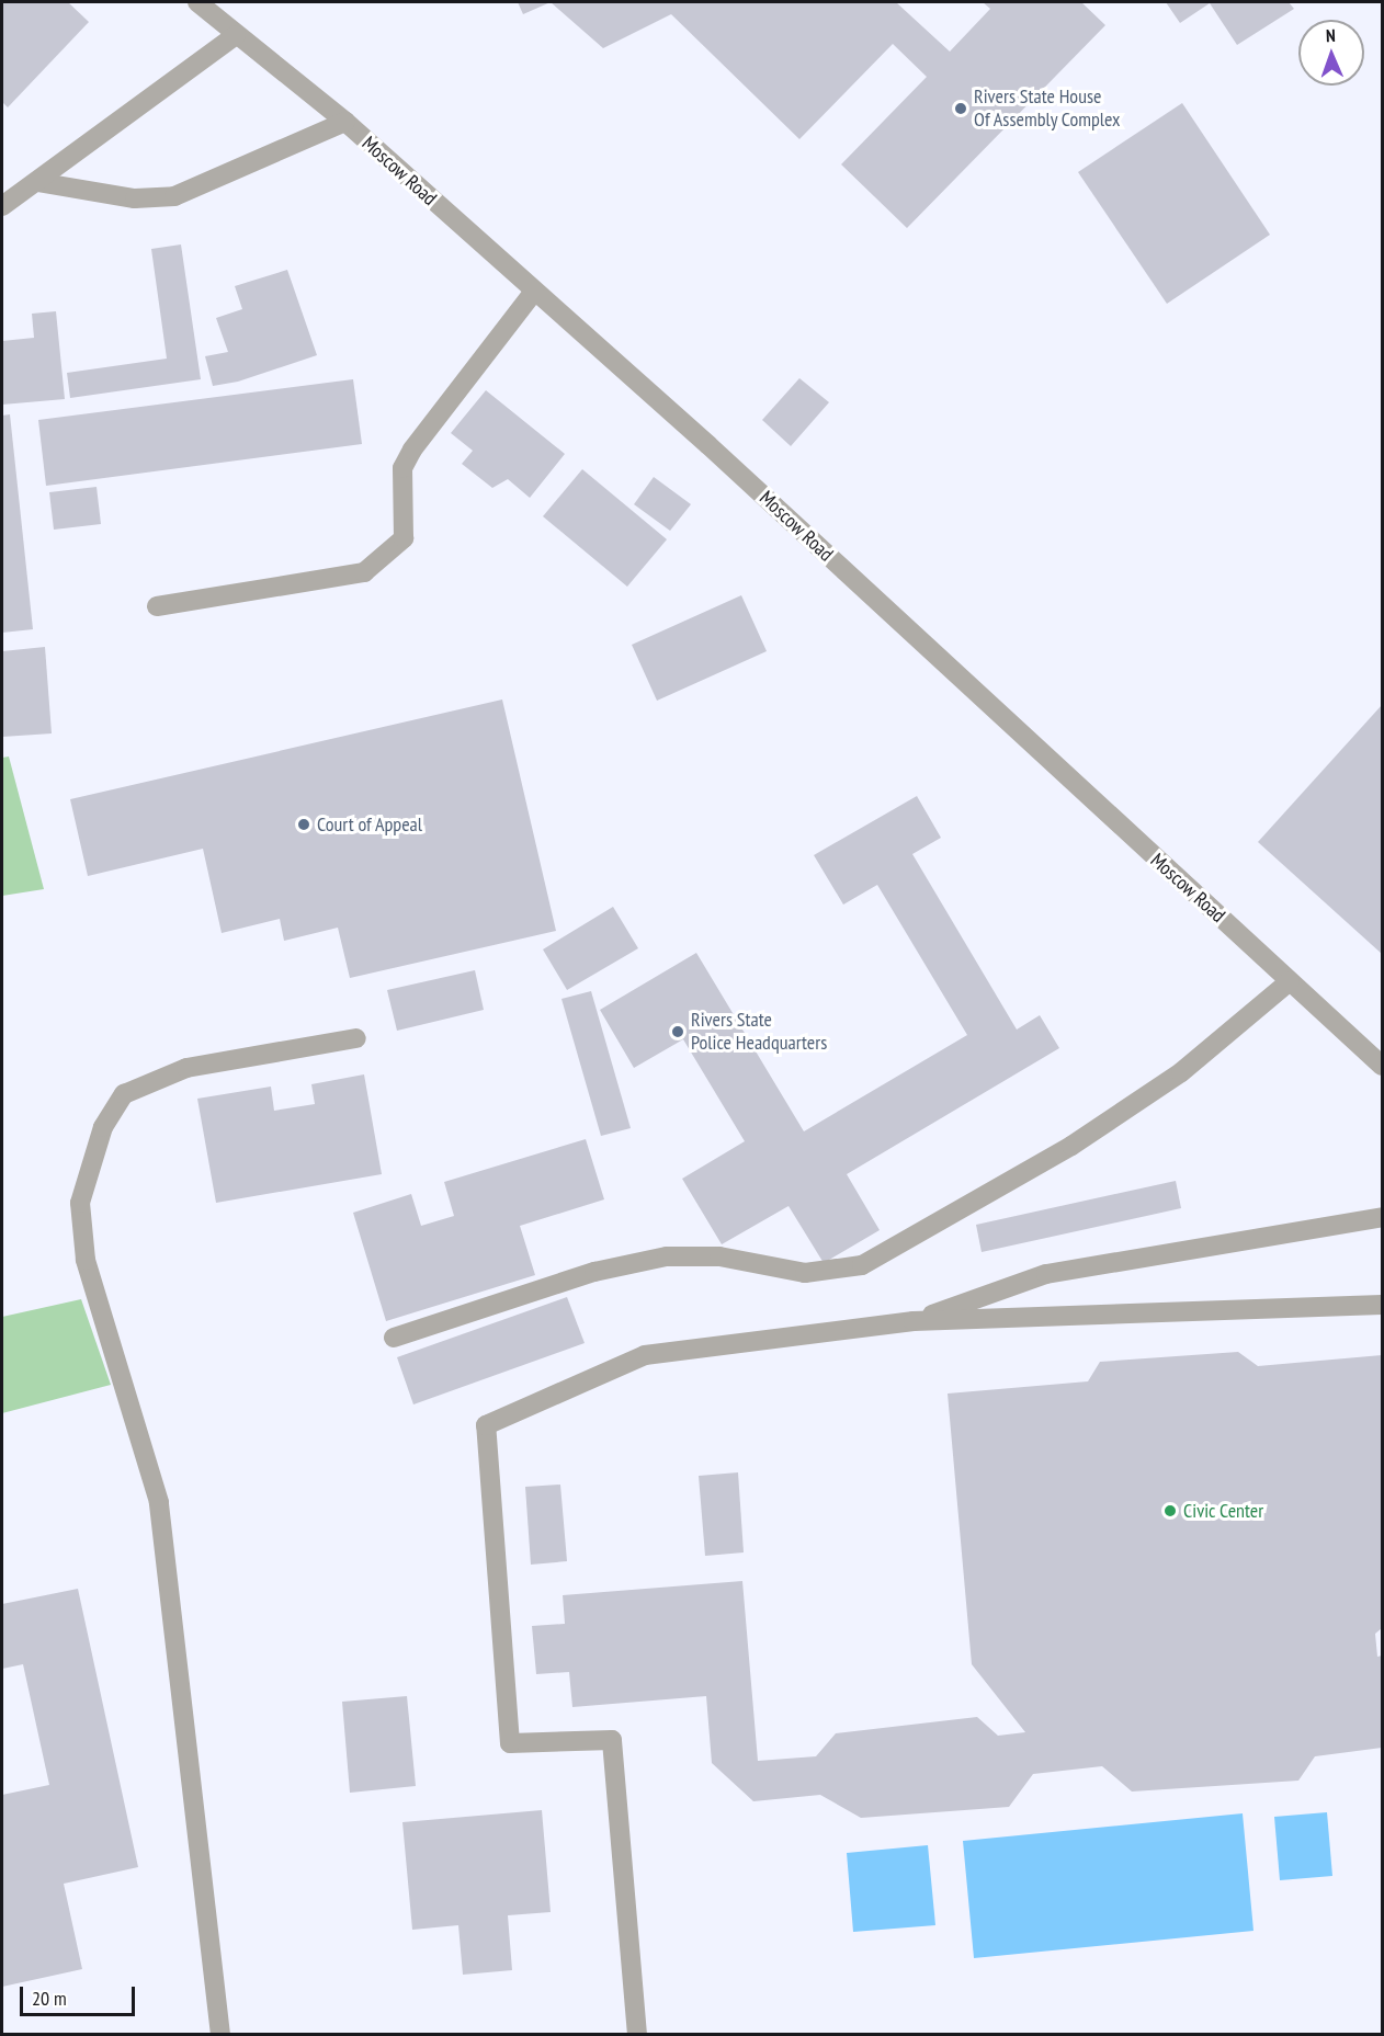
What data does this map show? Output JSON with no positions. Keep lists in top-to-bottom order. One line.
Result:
{"streets":{"street":["Moscow Road"]},"places":["Rivers State House Of Assembly Complex","Court of Appeal","Rivers State Police Headquarters","Civic Center"],"scale_bar":"20 m","north":"top"}
